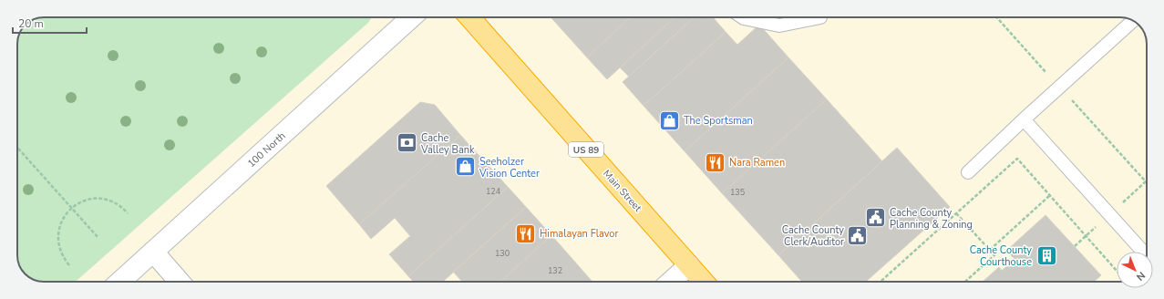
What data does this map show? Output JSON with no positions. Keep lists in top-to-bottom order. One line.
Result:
{"streets":{"highway":["US 89","Main Street"],"street":["100 North"]},"places":{"shop":["The Sportsman","Seeholzer Vision Center"],"bank":["Cache Valley Bank"],"restaurant":["Nara Ramen","Himalayan Flavor"],"public building":["Cache County Planning & Zoning","Cache County Clerk/Auditor"],"building":["Cache County Courthouse"]},"house_numbers":["124","135","130","132"],"scale_bar":"20 m","north":"bottom right"}
